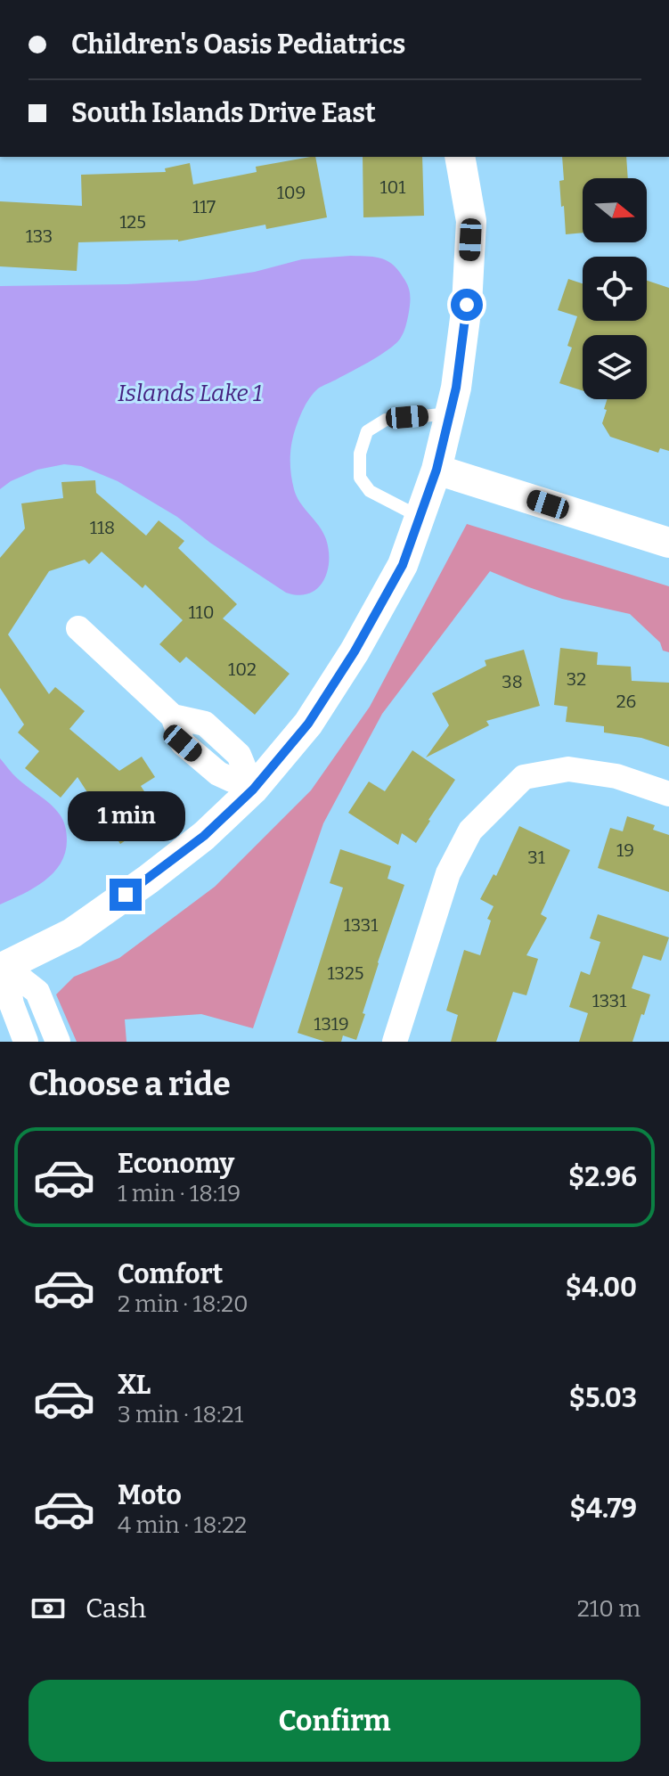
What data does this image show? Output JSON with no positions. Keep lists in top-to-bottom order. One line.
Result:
{"water":["Islands Lake 1"],"house_numbers":["101","109","117","125","133","118","110","102","32","38","26","19","31","1331","1325","1331","1319"],"north":"right","page":{"banner":["Children's Oasis Pediatrics","South Islands Drive East"],"bubble":"1 min","heading":"Choose a ride","list":[{"name":"Economy","note":"1 min · 18:19","value":"$2.96"},{"name":"Comfort","note":"2 min · 18:20","value":"$4.00"},{"name":"XL","note":"3 min · 18:21","value":"$5.03"},{"name":"Moto","note":"4 min · 18:22","value":"$4.79"}],"pay":["Cash","210 m"],"buttons":"Confirm"}}
